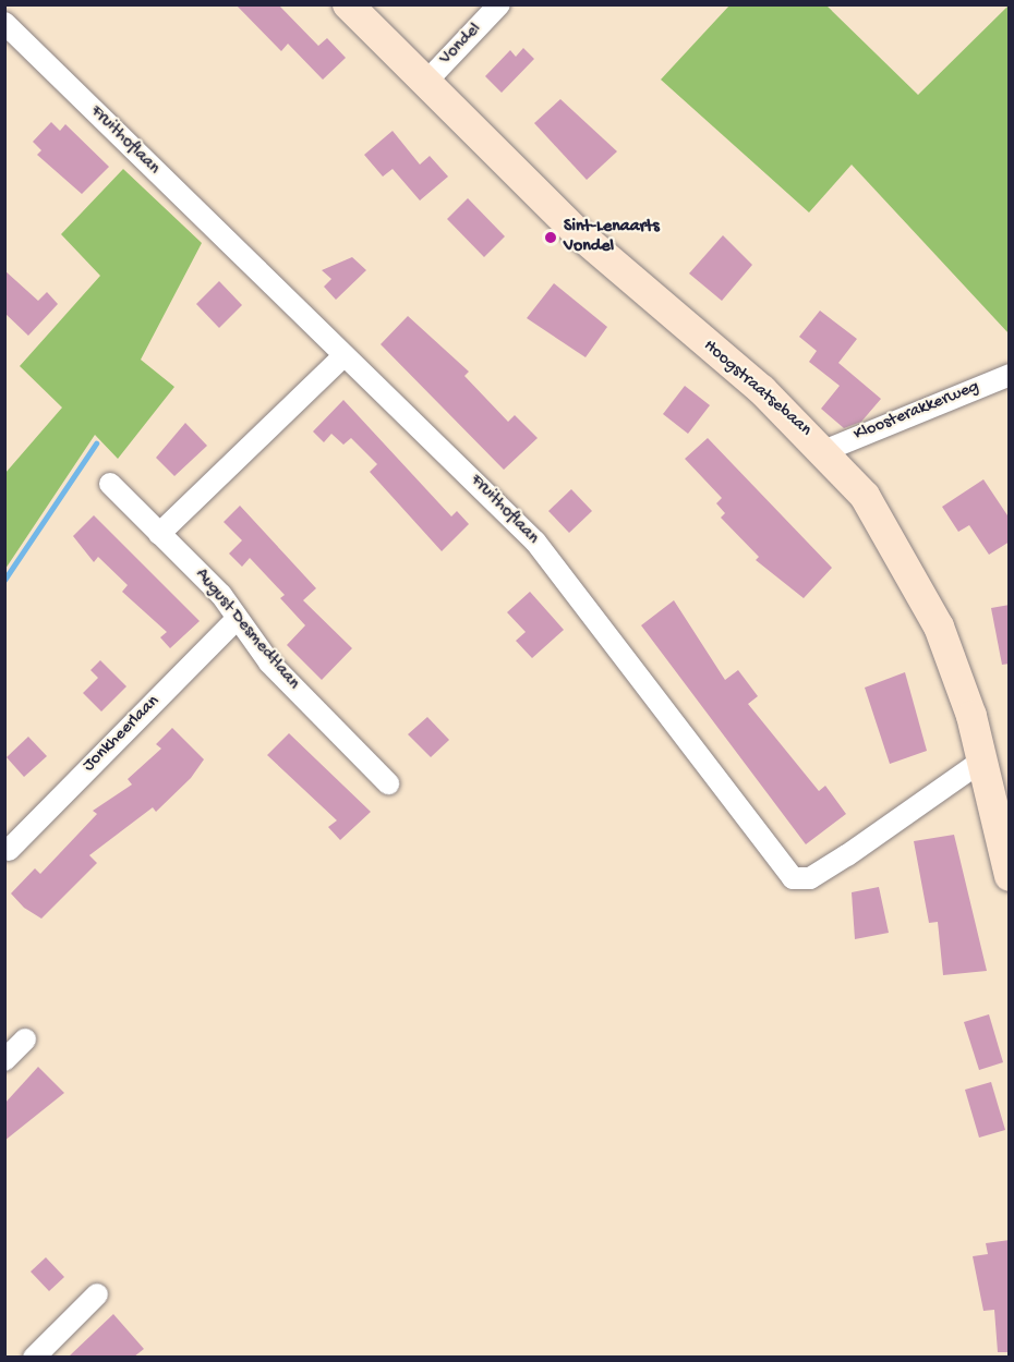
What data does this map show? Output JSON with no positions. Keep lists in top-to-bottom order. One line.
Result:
{"streets":{"main road":["Hoogstraatsebaan"],"street":["Vondel","Fruithoflaan","Kloosterakkerweg","August Desmedtlaan","Jonkheerlaan"]},"crossings":[["Vondel","Hoogstraatsebaan"],["Fruithoflaan","Hoogstraatsebaan"],["Hoogstraatsebaan","Kloosterakkerweg"],["August Desmedtlaan","Jonkheerlaan"]],"places":["Sint-Lenaarts Vondel"]}
